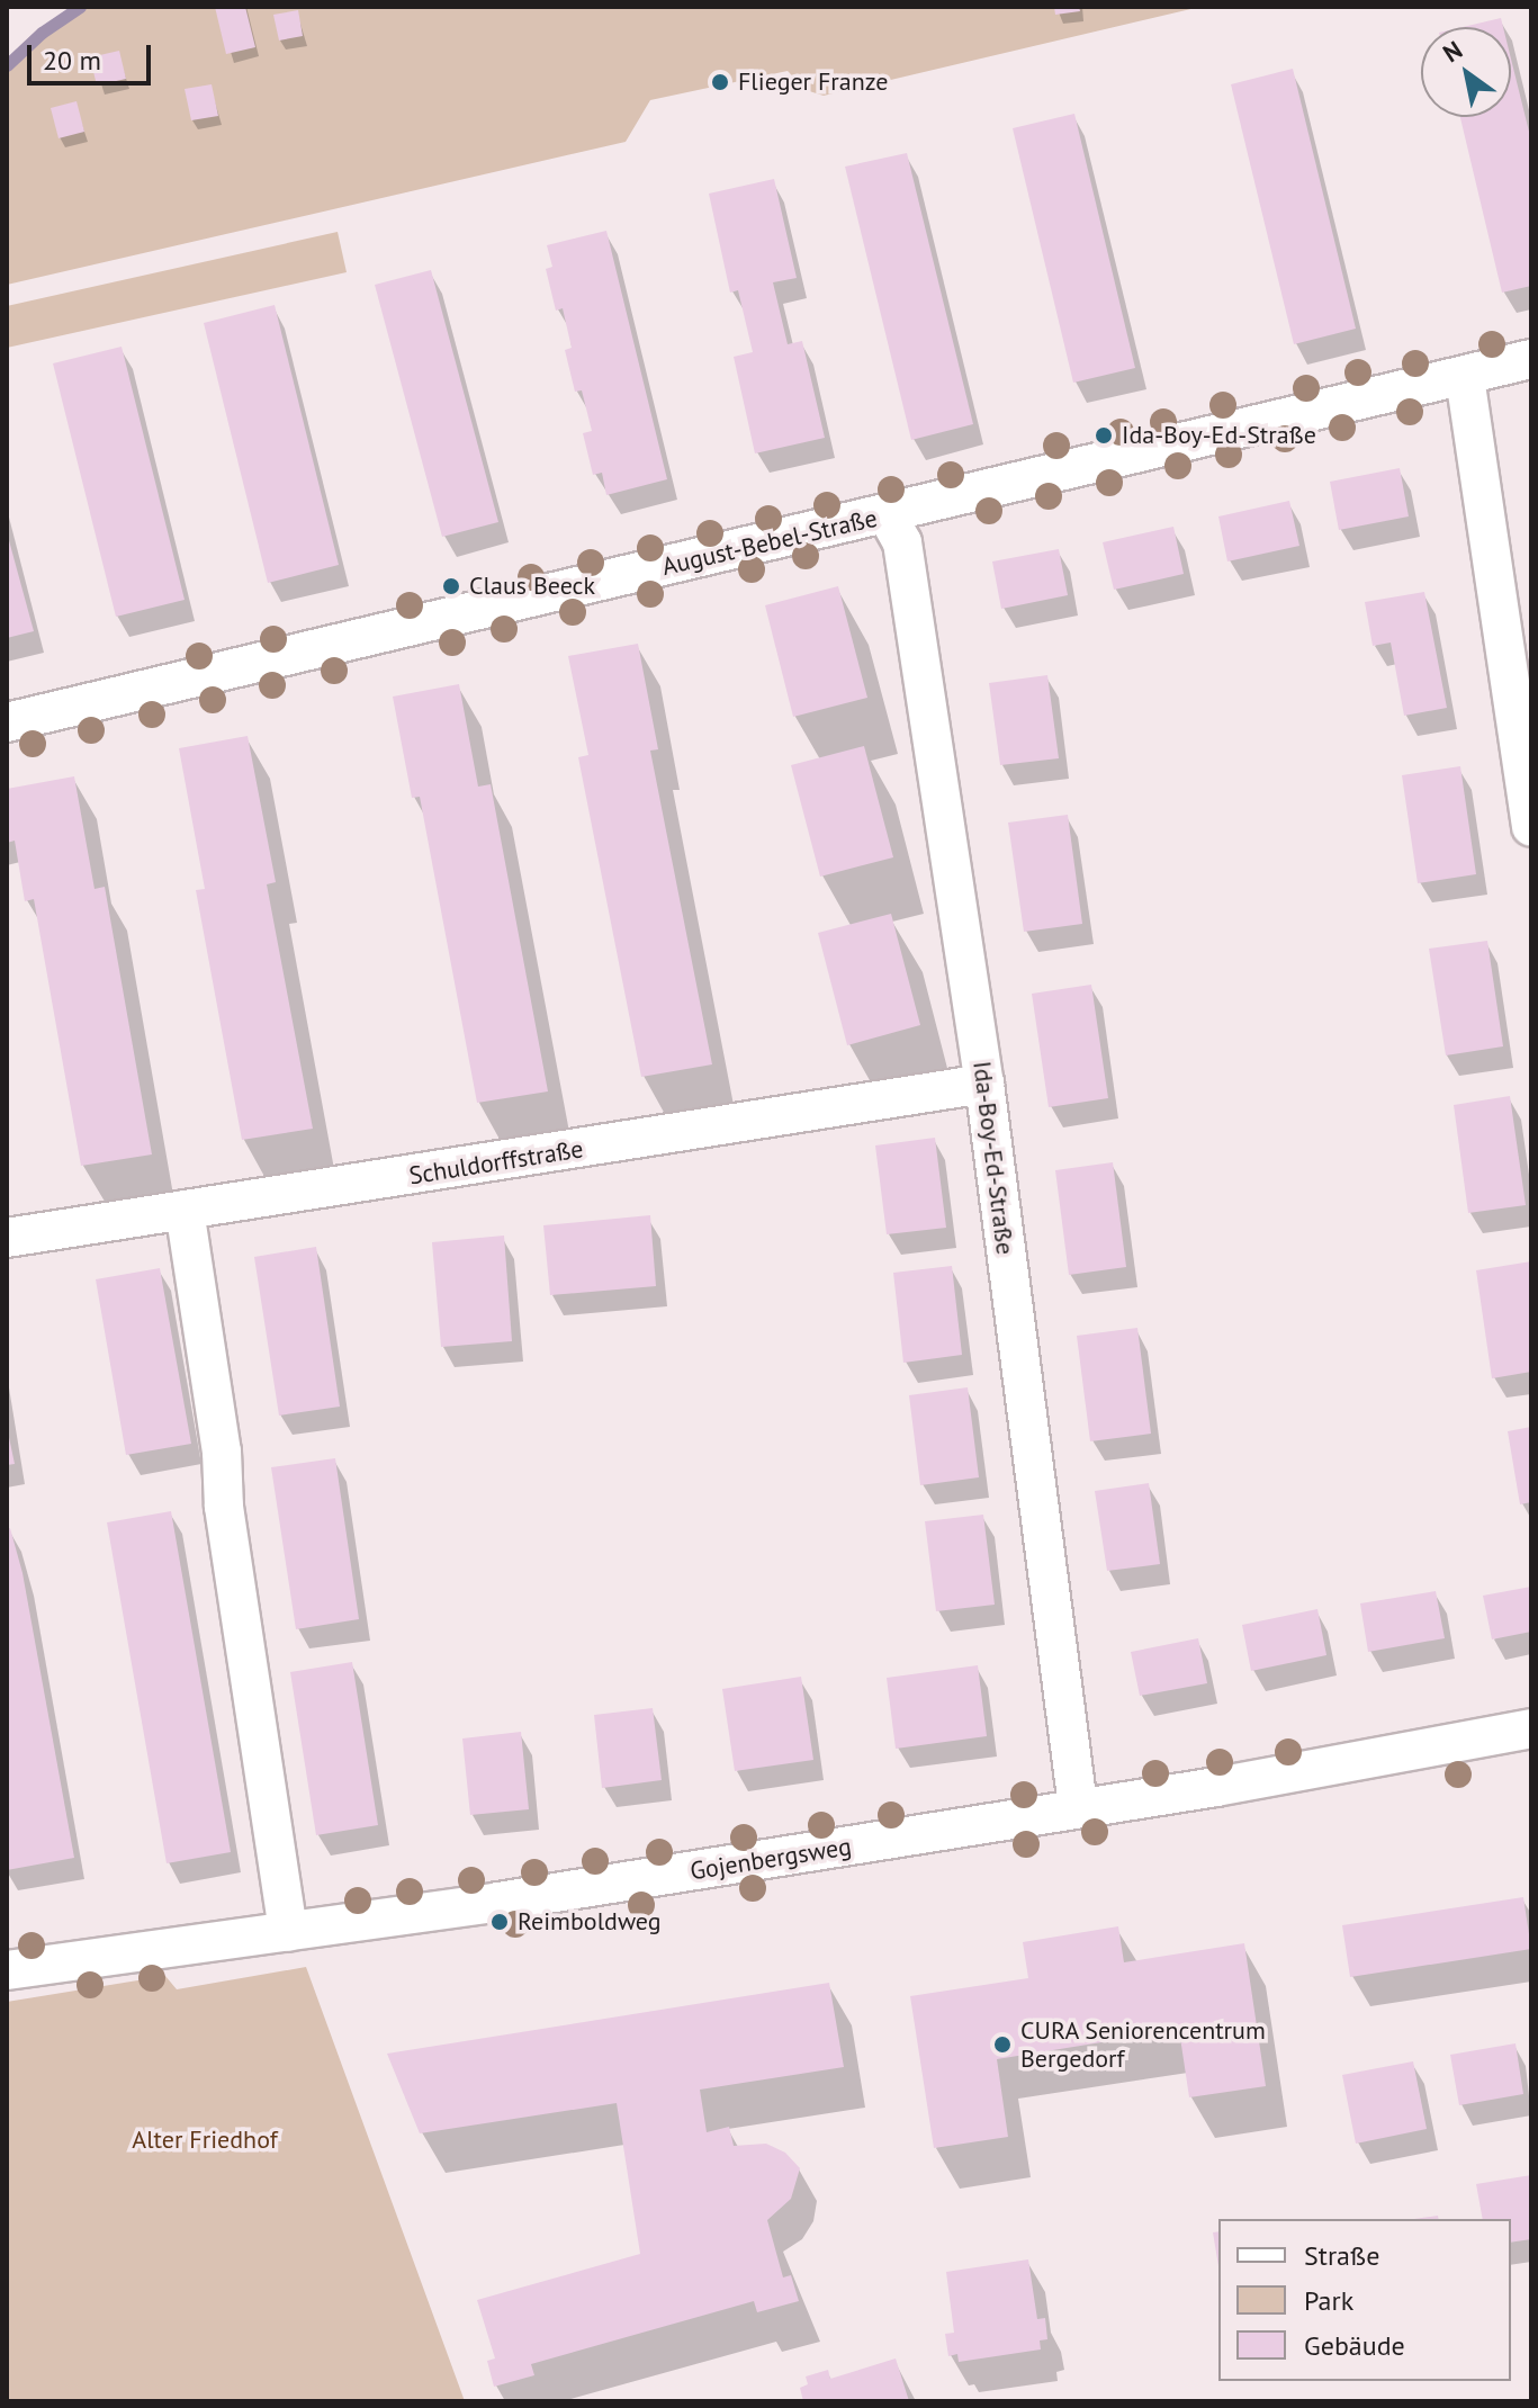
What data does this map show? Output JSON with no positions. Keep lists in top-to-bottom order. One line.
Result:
{"streets":{"street":["August-Bebel-Straße","Ida-Boy-Ed-Straße","Schuldorffstraße","Gojenbergsweg"]},"crossings":[["August-Bebel-Straße","Ida-Boy-Ed-Straße"],["Ida-Boy-Ed-Straße","Schuldorffstraße"],["Ida-Boy-Ed-Straße","Gojenbergsweg"]],"parks":["Alter Friedhof"],"places":["Flieger Franze","Ida-Boy-Ed-Straße","Claus Beeck","Reimboldweg","CURA Seniorencentrum Bergedorf"],"legend":["Straße","Park","Gebäude"],"scale_bar":"20 m","north":"top left"}
